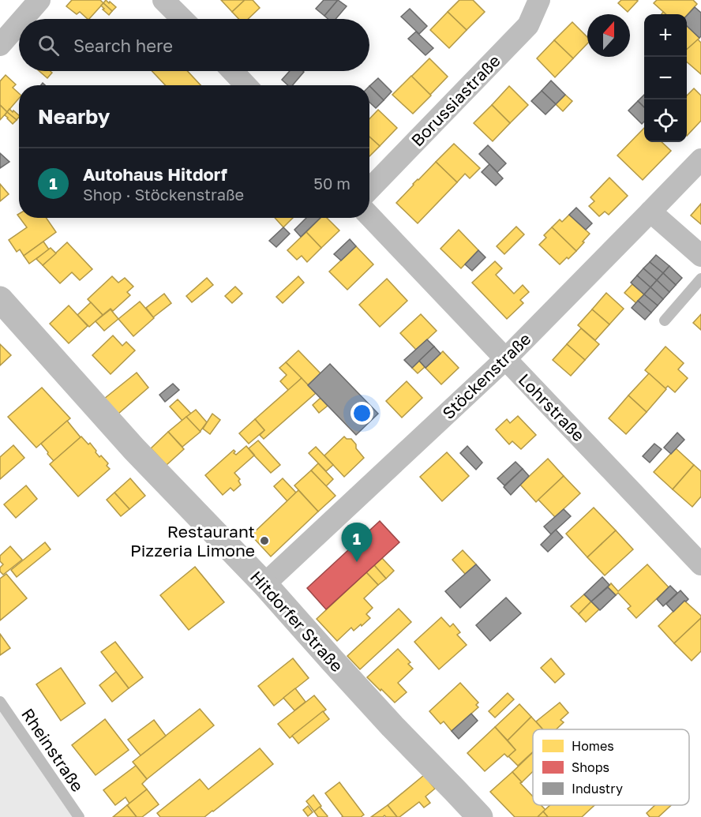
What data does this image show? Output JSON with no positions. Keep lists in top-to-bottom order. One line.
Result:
{"streets":{"street":["Borussiastraße","Stöckenstraße","Lohrstraße","Hitdorfer Straße"],"lane":["Rheinstraße"]},"crossings":[["Stöckenstraße","Lohrstraße"],["Stöckenstraße","Hitdorfer Straße"]],"places":["Restaurant Pizzeria Limone"],"legend":["Homes","Shops","Industry"],"north":"top","page":{"map_buttons":["+","−"],"search":"Search here","heading":"Nearby","list":[{"mark":"1","name":"Autohaus Hitdorf","note":"Shop · Stöckenstraße","value":"50 m"}],"pins":"1"}}
